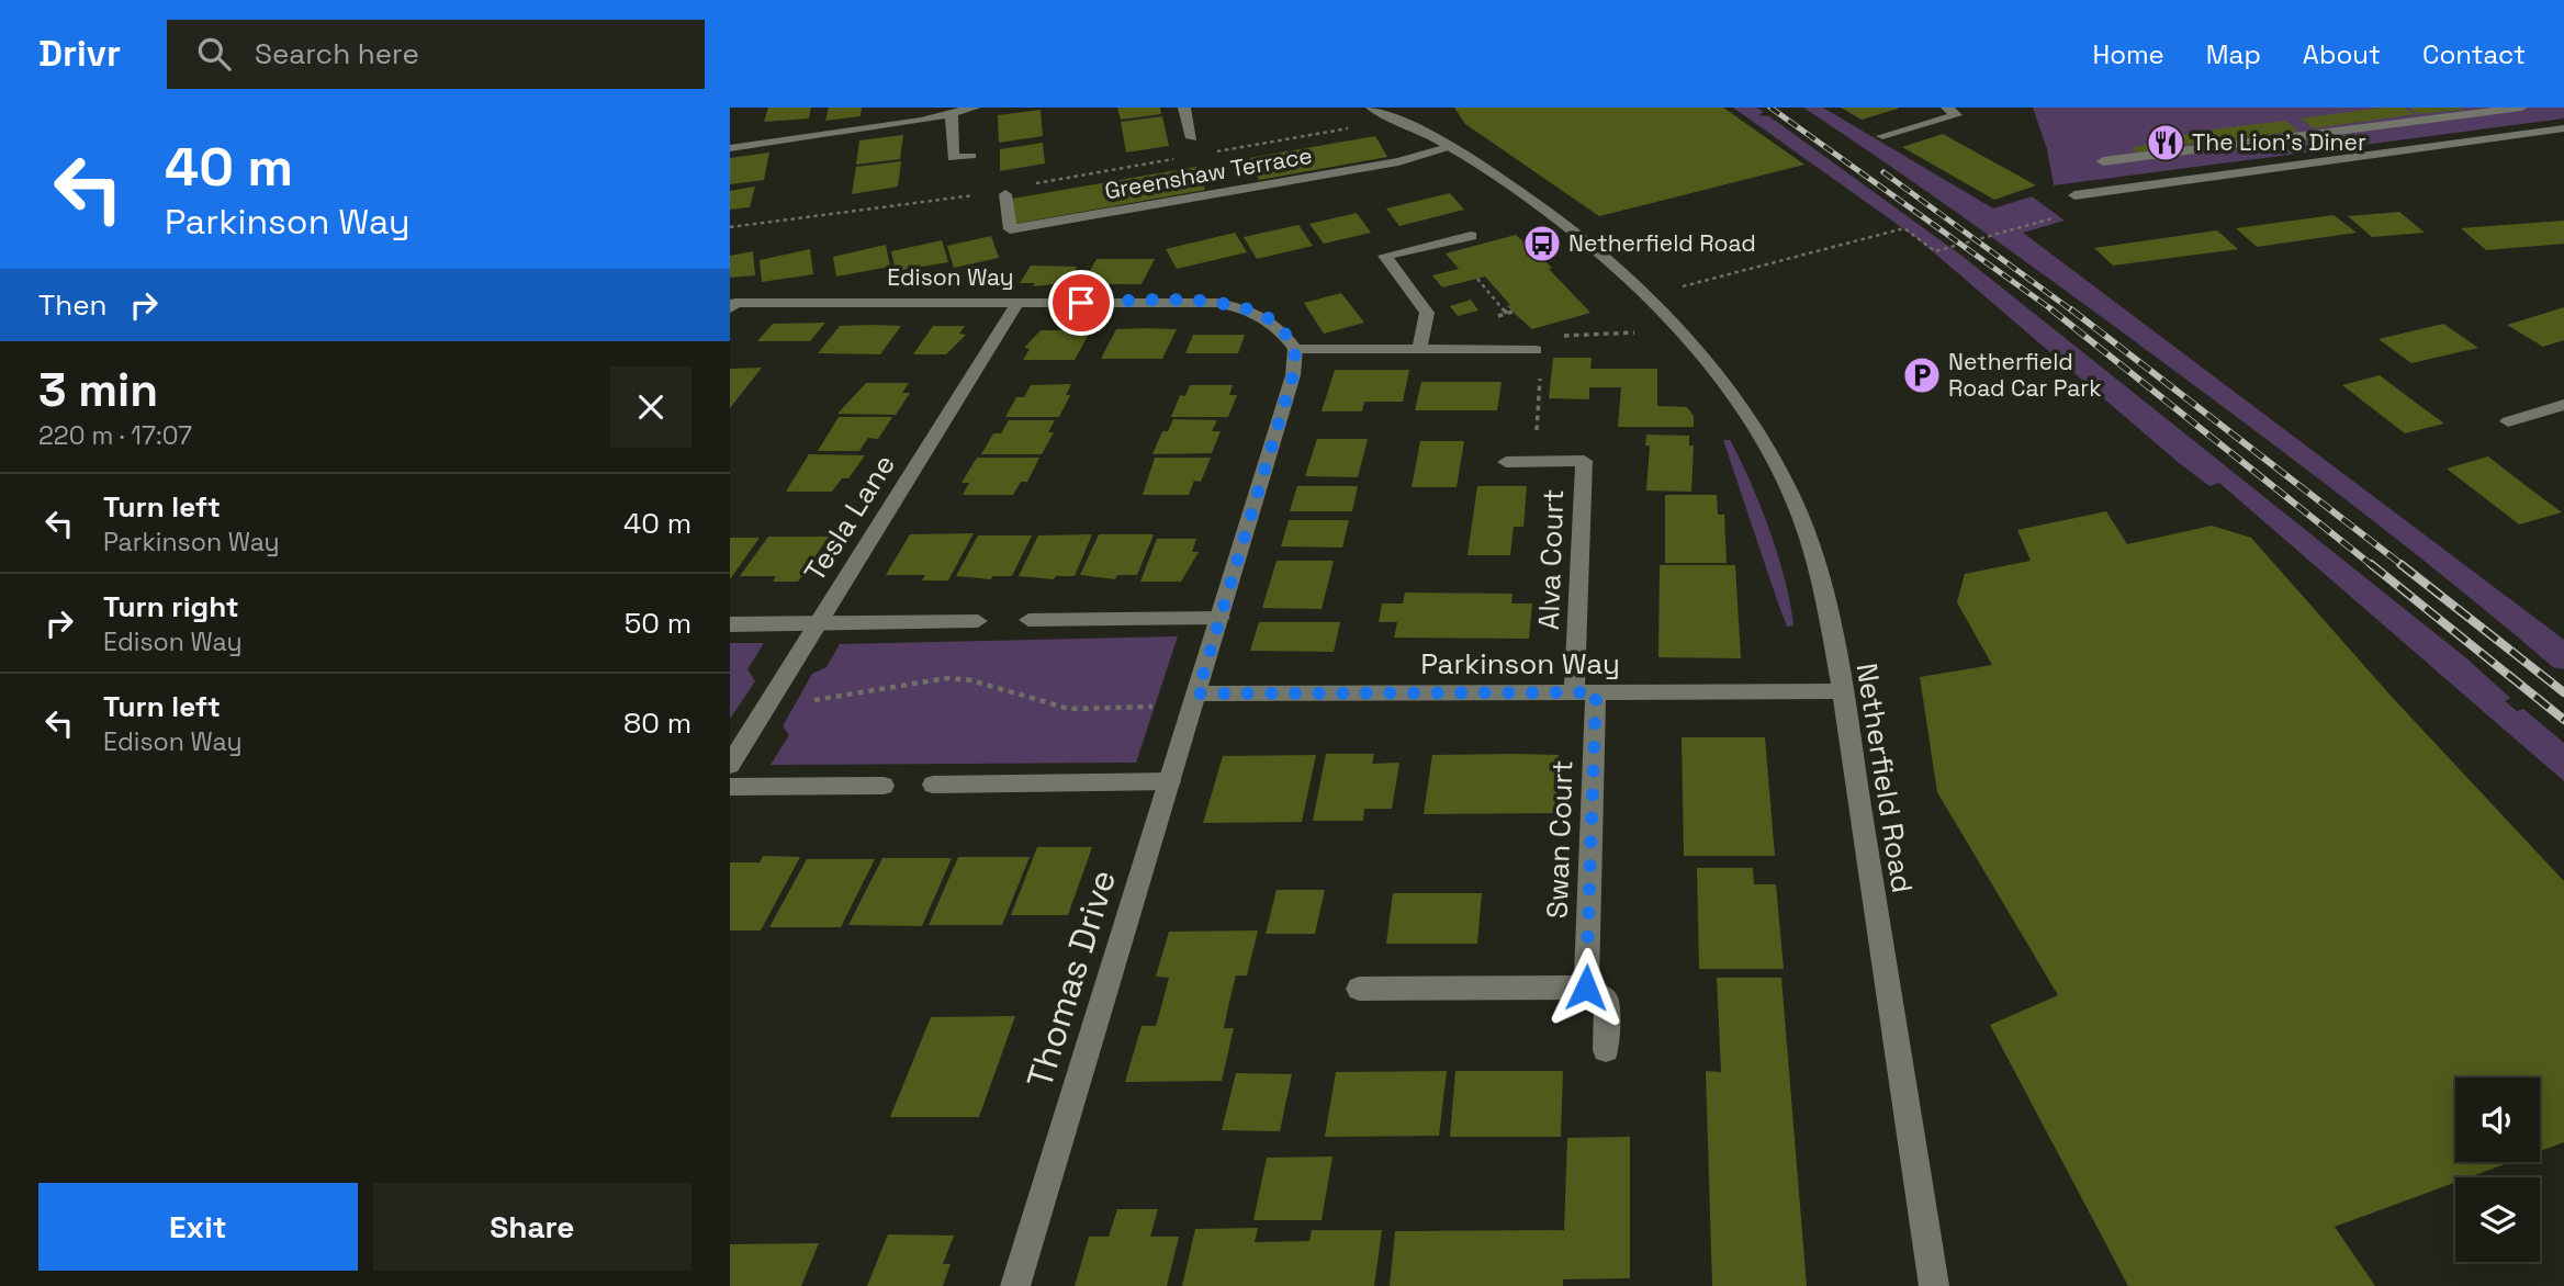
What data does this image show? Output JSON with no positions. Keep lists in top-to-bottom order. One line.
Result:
{"streets":{"street":["Greenshaw Terrace","Edison Way","Tesla Lane","Alva Court","Parkinson Way","Netherfield Road","Swan Court","Thomas Drive"]},"crossings":[["Greenshaw Terrace","Netherfield Road"],["Edison Way","Tesla Lane"],["Alva Court","Parkinson Way"],["Alva Court","Swan Court"],["Parkinson Way","Netherfield Road"],["Parkinson Way","Swan Court"],["Parkinson Way","Thomas Drive"]],"places":{"restaurant":["The Lion's Diner"],"bus stop":["Netherfield Road"],"parking":["Netherfield Road Car Park"]},"page":{"header":"Drivr","search":"Search here","nav":["Home","Map","About","Contact"],"turn":["40 m","Parkinson Way"],"then":"Then","heading":["3 min","220 m · 17:07"],"list":[{"name":"Turn left","note":"Parkinson Way","value":"40 m"},{"name":"Turn right","note":"Edison Way","value":"50 m"},{"name":"Turn left","note":"Edison Way","value":"80 m"}],"buttons":["Exit","Share"]}}
